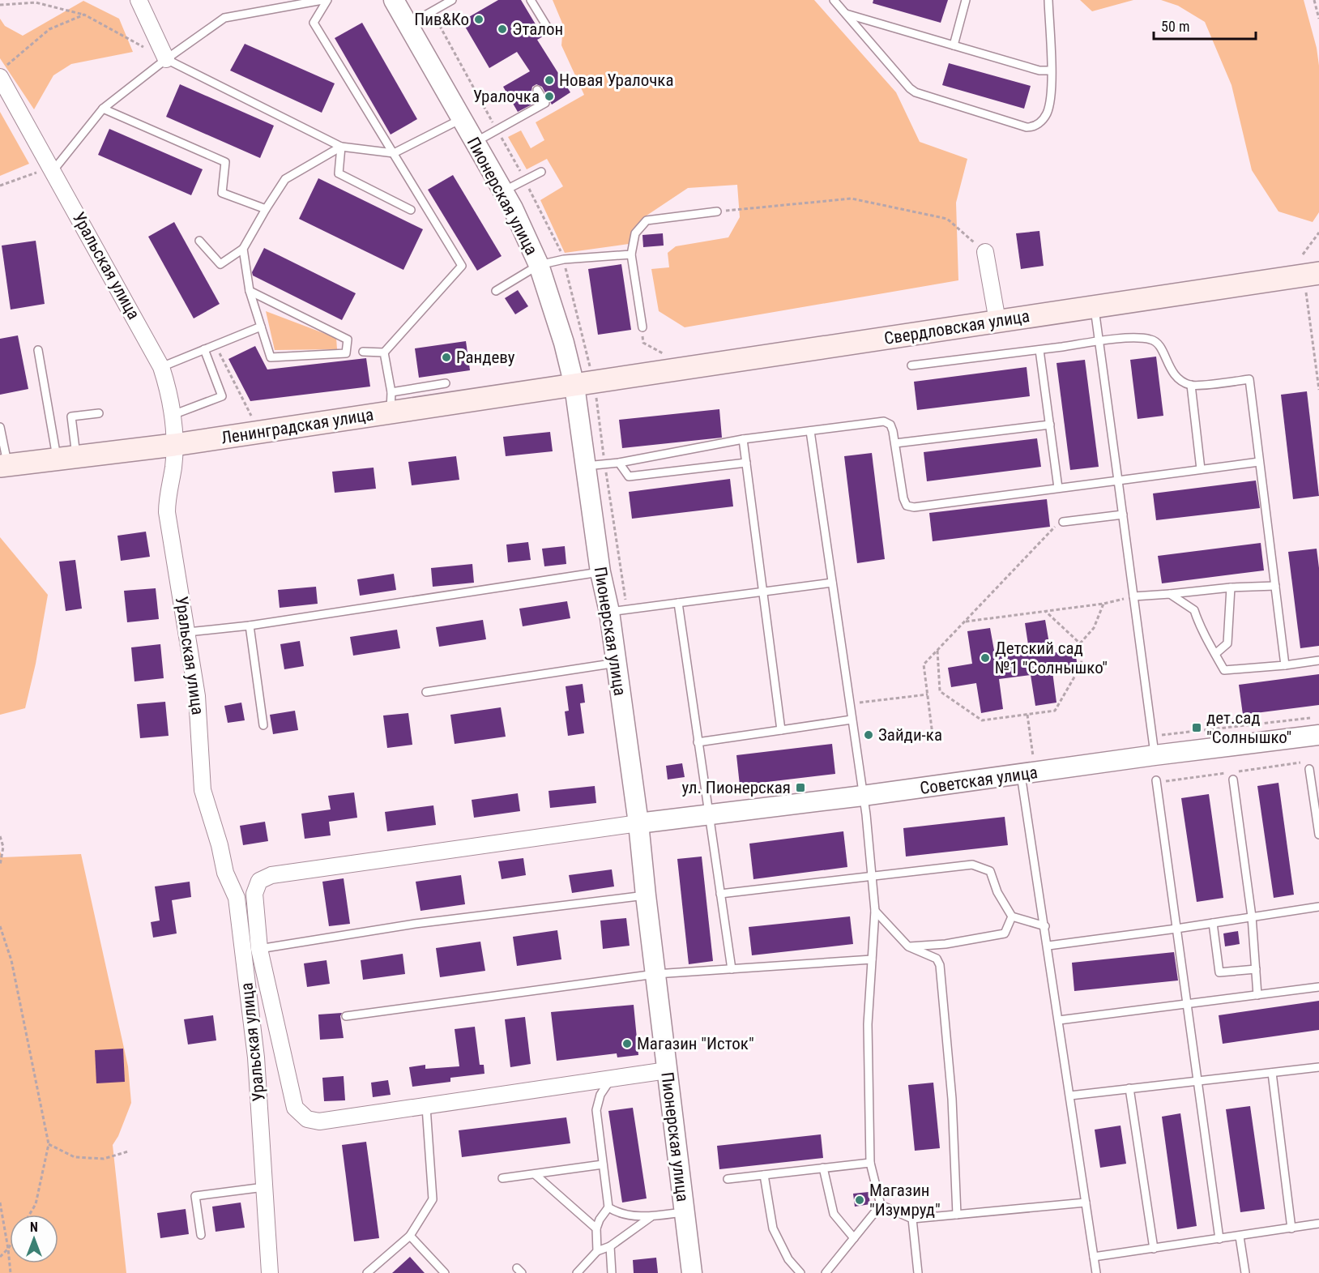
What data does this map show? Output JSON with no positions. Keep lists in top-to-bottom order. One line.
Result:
{"streets":{"main road":["Свердловская улица","Ленинградская улица"],"street":["Пионерская улица","Уральская улица","Советская улица"]},"crossings":[["Пионерская улица","Свердловская улица"],["Пионерская улица","Ленинградская улица"],["Пионерская улица","Советская улица"],["Уральская улица","Ленинградская улица"],["Свердловская улица","Ленинградская улица"]],"places":{"other":["Пив&Ко","Эталон","Новая Уралочка","Уралочка","Рандеву","Детский сад №1 \"Солнышко\"","Зайди-ка","Магазин \"Исток\"","Магазин \"Изумруд\""],"transit":["дет.сад \"Солнышко\"","ул. Пионерская"]},"scale_bar":"50 m","north":"top"}
